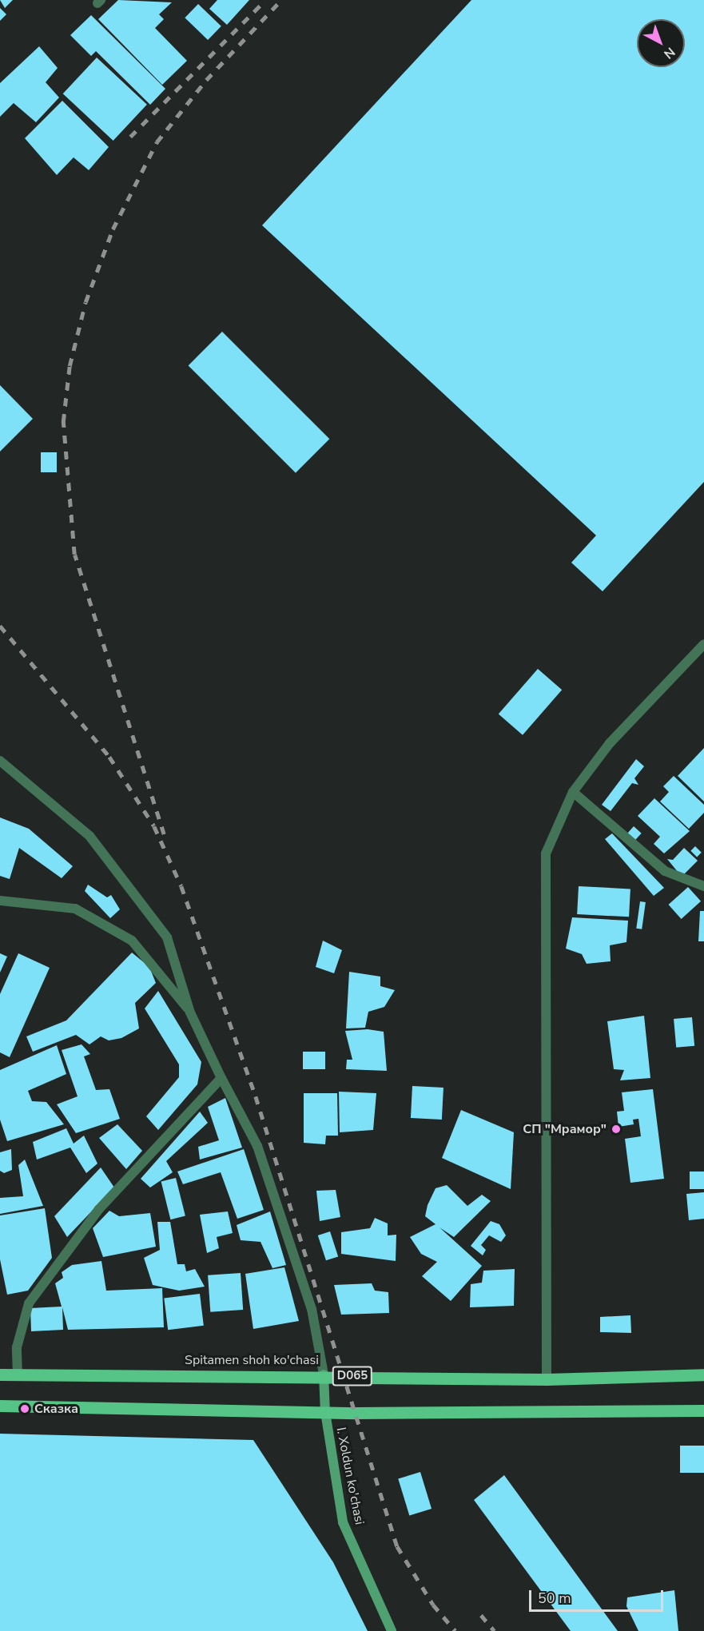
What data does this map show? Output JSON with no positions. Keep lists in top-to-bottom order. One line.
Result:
{"streets":{"main road":["Spitamen shoh ko'chasi","D065"],"street":["I. Xoldun ko'chasi"]},"crossings":[["Spitamen shoh ko'chasi","I. Xoldun ko'chasi"]],"places":["СП \"Мрамор\"","Сказка"],"scale_bar":"50 m","north":"bottom right"}
